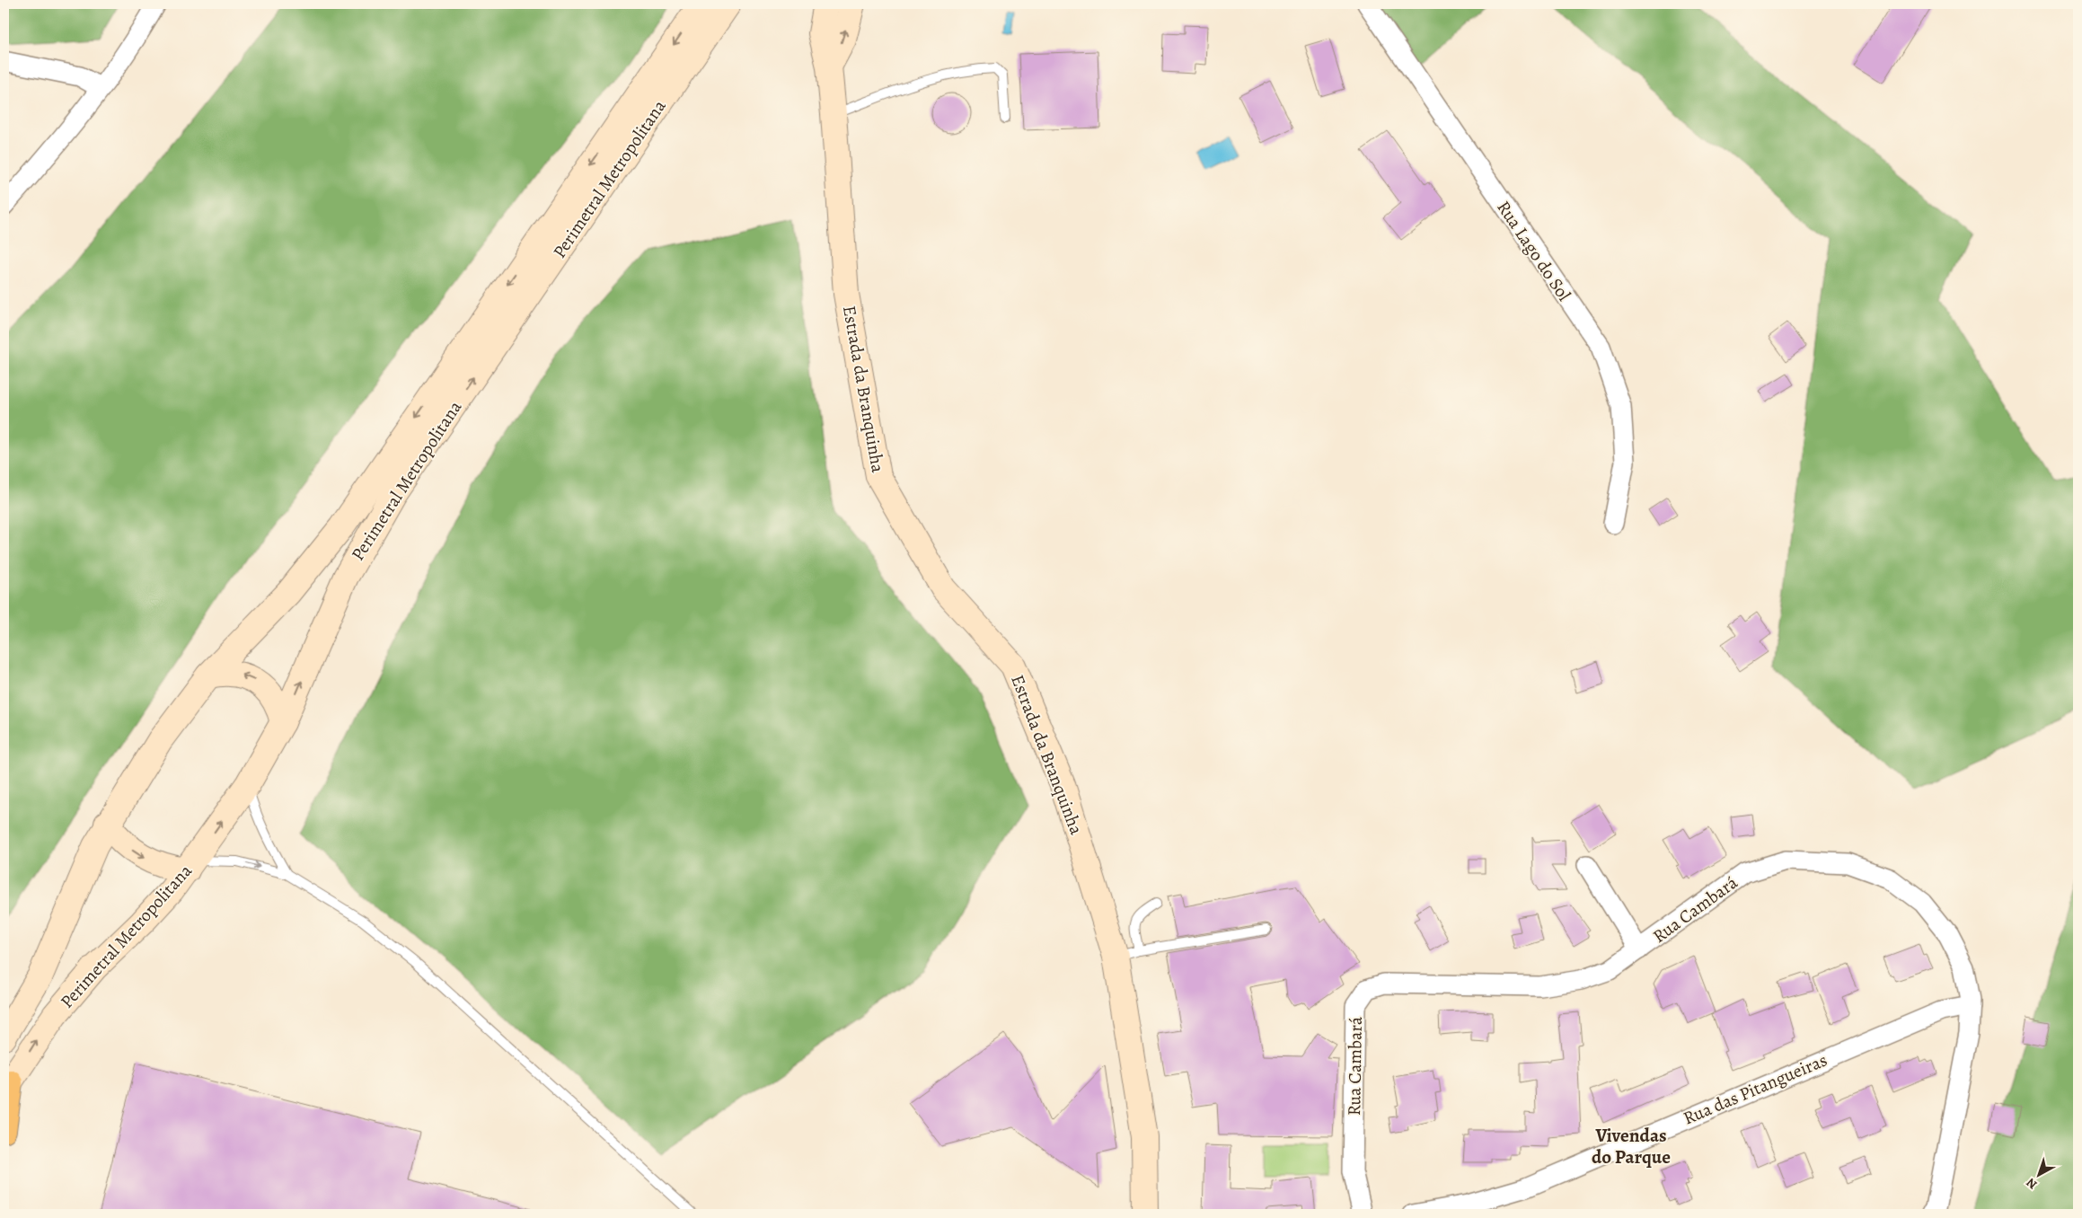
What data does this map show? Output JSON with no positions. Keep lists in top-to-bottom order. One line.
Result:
{"streets":{"main road":["Perimetral Metropolitana","Estrada da Branquinha"],"street":["Rua Lago do Sol","Rua Cambará","Rua das Pitangueiras"]},"crossings":[["Rua Cambará","Rua das Pitangueiras"]],"districts":["Vivendas do Parque"],"north":"bottom left"}
